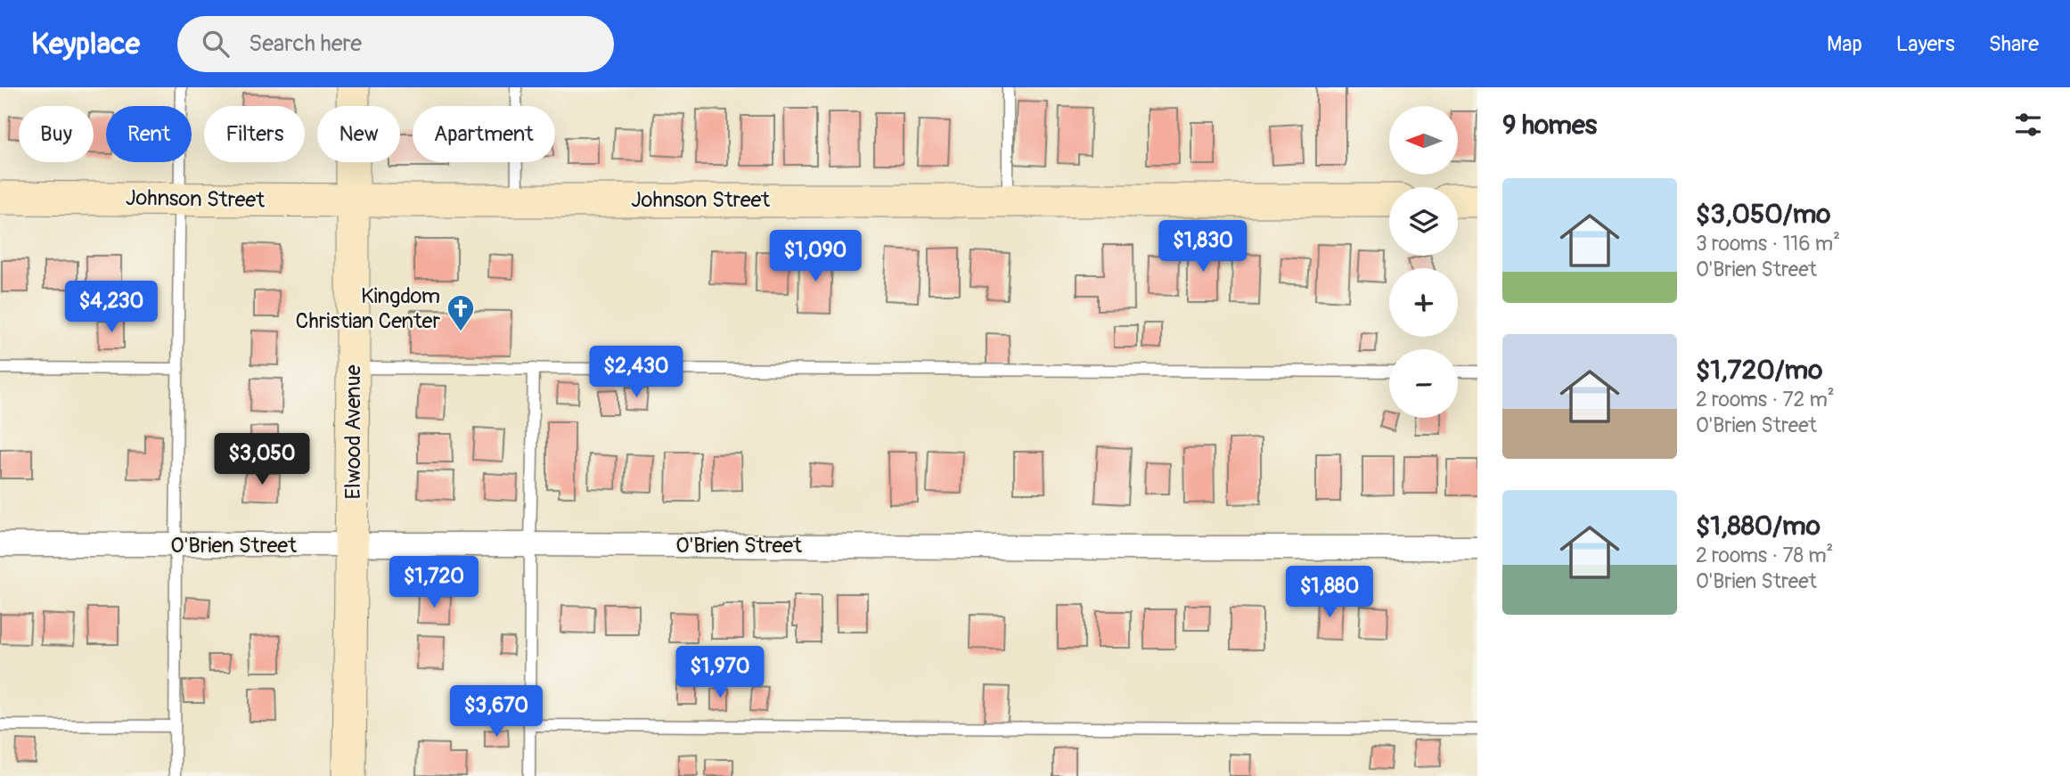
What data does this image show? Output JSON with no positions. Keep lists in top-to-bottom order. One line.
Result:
{"streets":{"street":["Johnson Street","Elwood Avenue","O'Brien Street"]},"crossings":[["Johnson Street","Elwood Avenue"],["Elwood Avenue","O'Brien Street"]],"places":{"church":["Kingdom Christian Center"]},"north":"left","page":{"header":"Keyplace","search":"Search here","nav":["Map","Layers","Share"],"heading":"9 homes","map_buttons":["+","−"],"chip":["Buy","Rent","Filters","New","Apartment"],"list":[{"name":"$3,050/mo","note":"3 rooms · 116 m² · O'Brien Street"},{"name":"$1,720/mo","note":"2 rooms · 72 m² · O'Brien Street"},{"name":"$1,880/mo","note":"2 rooms · 78 m² · O'Brien Street"}],"price":["$1,830","$1,090","$4,230","$2,430","$3,050","$1,720","$1,880","$1,970","$3,670"]}}
